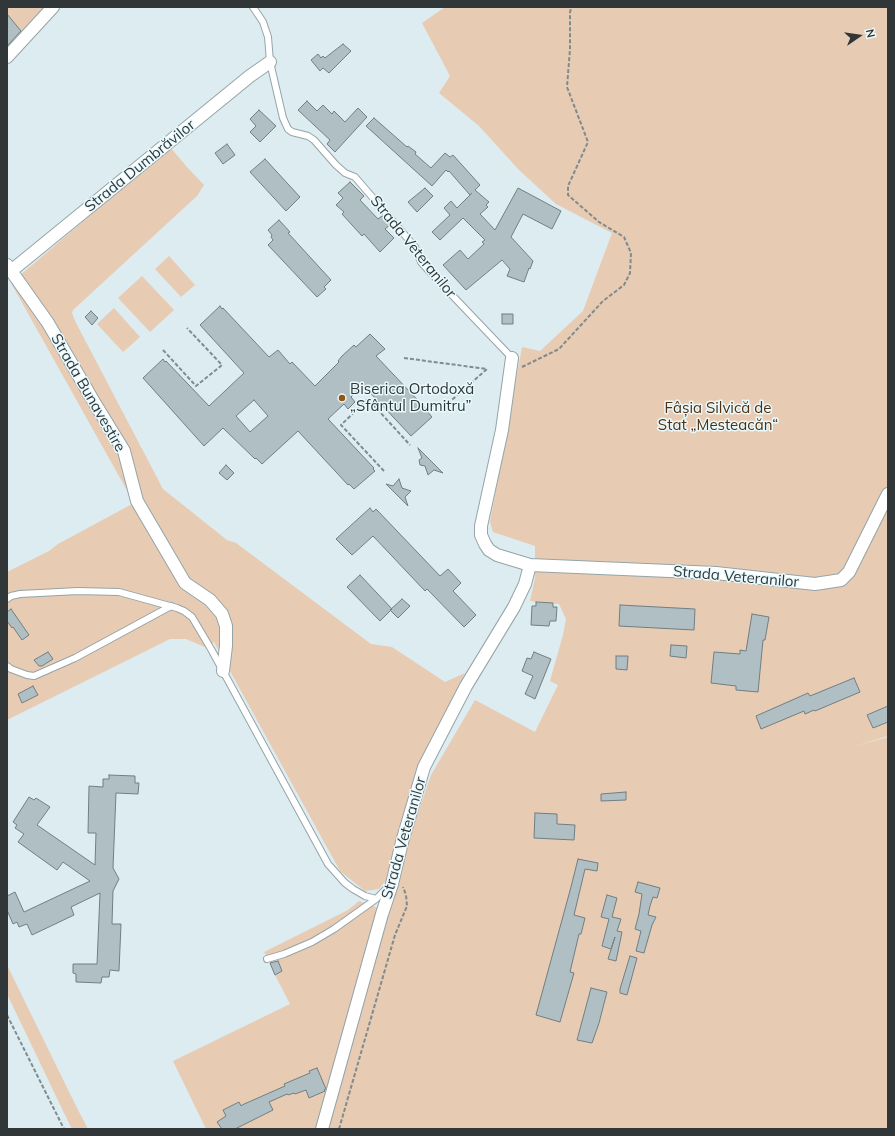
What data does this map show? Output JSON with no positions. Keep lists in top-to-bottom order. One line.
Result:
{"streets":{"street":["Strada Dumbrăvilor","Strada Veteranilor","Strada Bunavestire"]},"crossings":[["Strada Dumbrăvilor","Strada Veteranilor"],["Strada Dumbrăvilor","Strada Bunavestire"]],"parks":["Fâșia Silvică de Stat „Mesteacăn“"],"places":["Biserica Ortodoxă „Sfântul Dumitru”"],"north":"right"}
